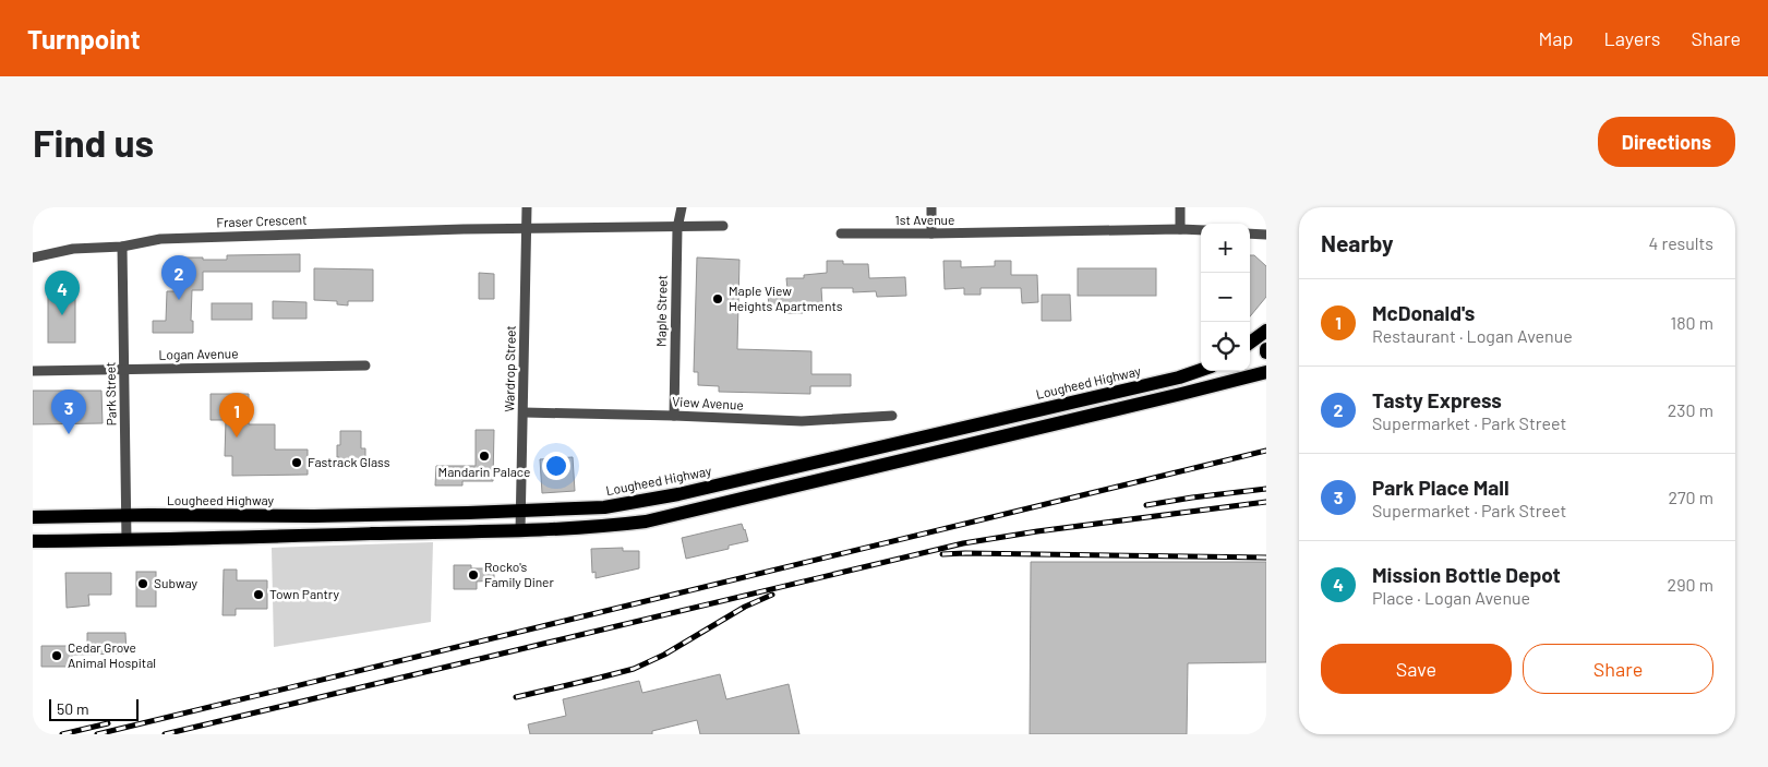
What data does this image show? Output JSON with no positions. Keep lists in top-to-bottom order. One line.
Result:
{"streets":{"main road":["Lougheed Highway"],"street":["1st Avenue","Fraser Crescent","Maple Street","Logan Avenue","Wardrop Street","Park Street","View Avenue"]},"crossings":[["Fraser Crescent","Wardrop Street"],["Fraser Crescent","Park Street"],["Maple Street","View Avenue"],["Logan Avenue","Park Street"],["Wardrop Street","Lougheed Highway"],["Wardrop Street","View Avenue"],["Lougheed Highway","Park Street"]],"places":["Maple View Heights Apartments","Mandarin Palace","Fastrack Glass","Rocko's Family Diner","Subway","Town Pantry","Cedar Grove Animal Hospital"],"scale_bar":"50 m","page":{"header":"Turnpoint","nav":["Map","Layers","Share"],"buttons":["Directions",["Save","Share"]],"title":"Find us","heading":["Nearby","4 results"],"map_buttons":["+","−"],"pins":["2","4","3","1"],"list":[{"mark":"1","name":"McDonald's","note":"Restaurant · Logan Avenue","value":"180 m"},{"mark":"2","name":"Tasty Express","note":"Supermarket · Park Street","value":"230 m"},{"mark":"3","name":"Park Place Mall","note":"Supermarket · Park Street","value":"270 m"},{"mark":"4","name":"Mission Bottle Depot","note":"Place · Logan Avenue","value":"290 m"}],"scale":"50 m"}}
